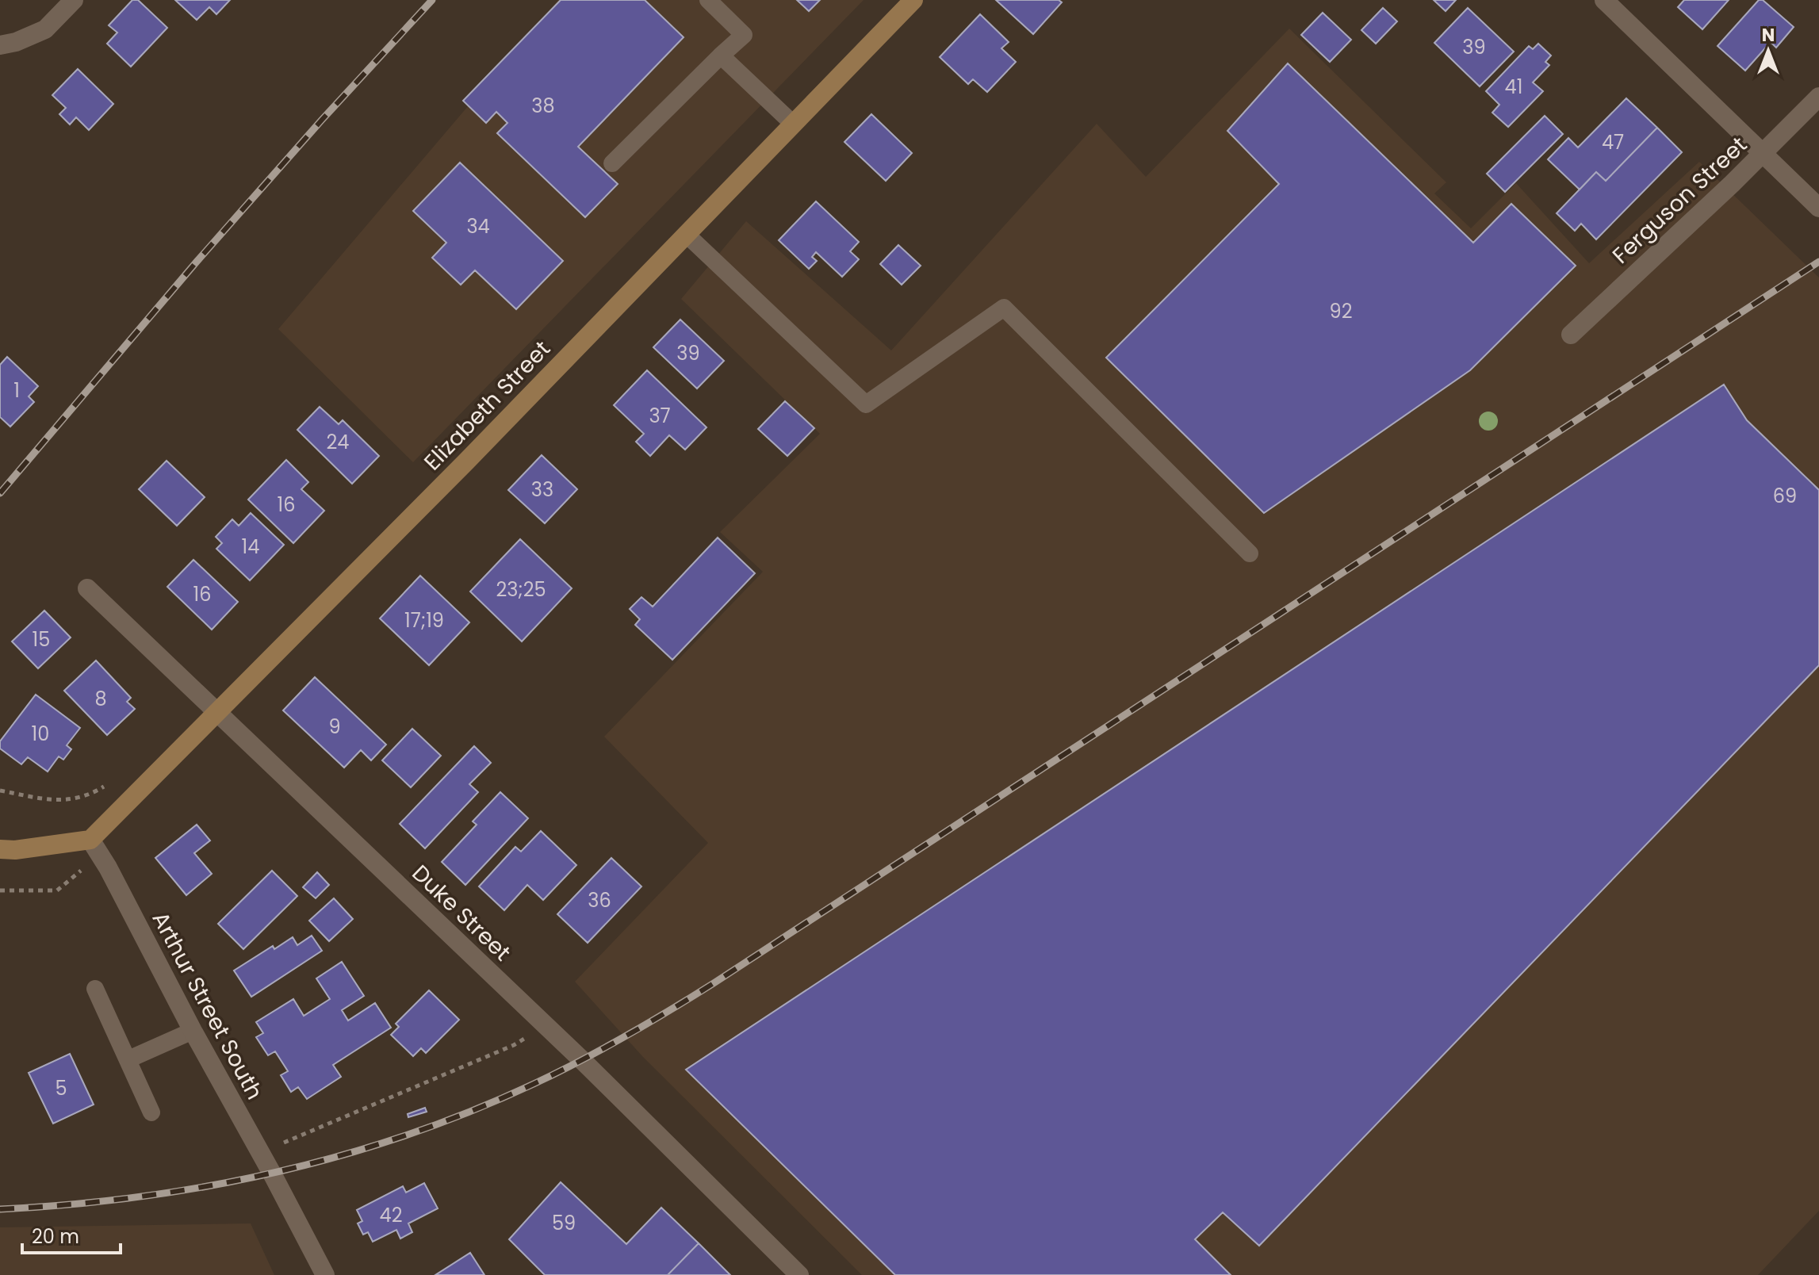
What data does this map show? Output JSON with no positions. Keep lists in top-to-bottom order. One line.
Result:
{"streets":{"main road":["Elizabeth Street"],"street":["Ferguson Street","Duke Street","Arthur Street South"]},"crossings":[["Elizabeth Street","Duke Street"],["Elizabeth Street","Arthur Street South"]],"house_numbers":["39","41","38","47","34","92","39","1","37","24","33","69","16","14","23;25","16","17;19","15","8","9","10","36","5","42","59"],"scale_bar":"20 m","north":"top"}
